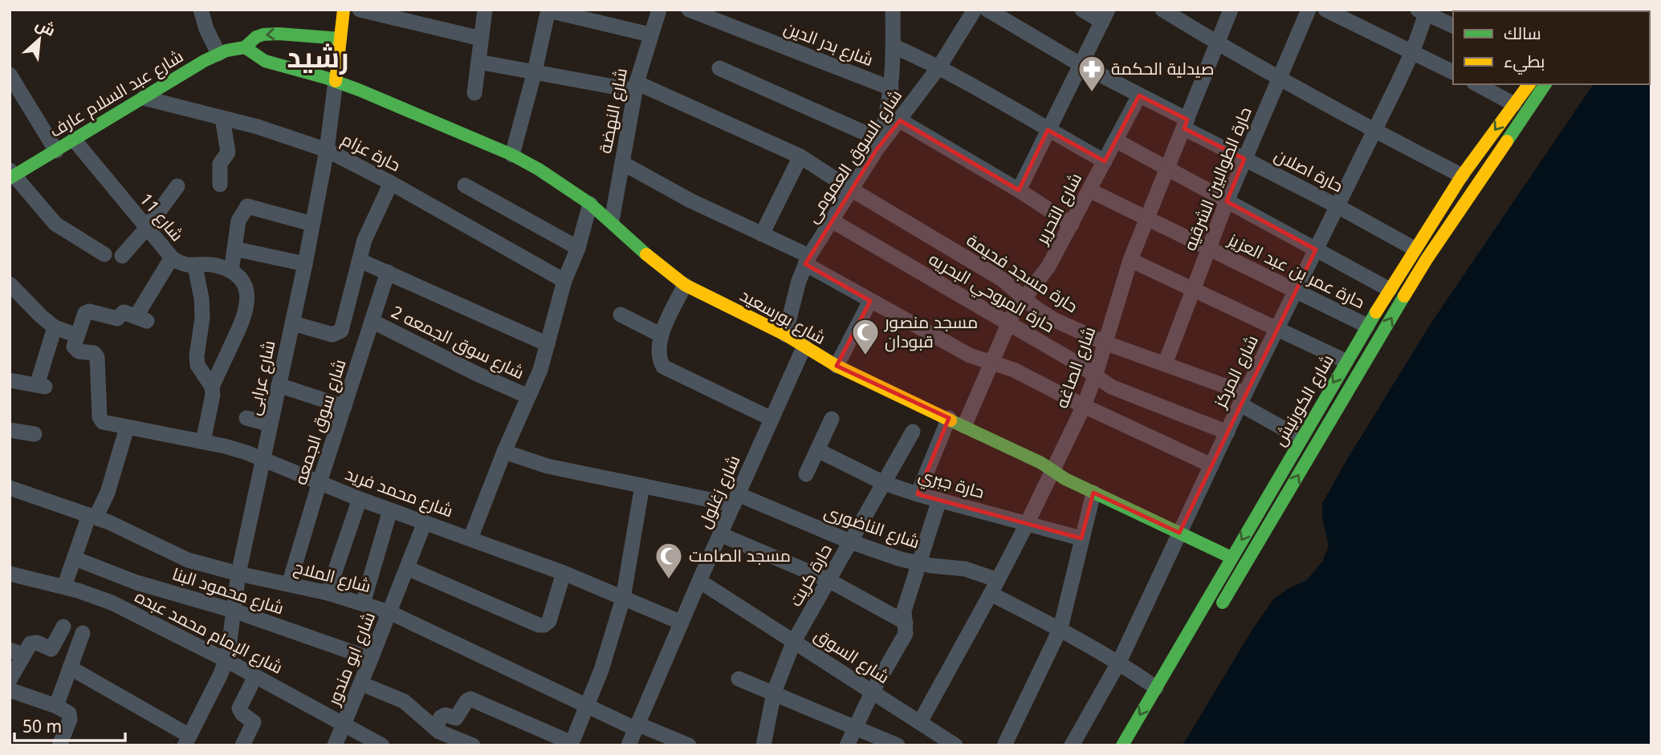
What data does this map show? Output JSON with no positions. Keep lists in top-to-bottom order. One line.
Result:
{"streets":{"street":["شارع بدر الدين","شارع عبد السلام عارف","شارع النهضة","حارة عزام","شارع السوق العمومى","حارة اصلان","حارة الطوالبين الشرقيه","شارع التحرير","شارع 11","حارة عمر بن عبد العزيز","حارة مسجد فحيمة","حارة المروحي البحريه","شارع بورسعيد","شارع سوق الجمعه 2","شارع الصاغه","شارع المركز","شارع عرابى","شارع الكورنيش","شارع سوق الجمعه","حارة جبري","شارع زغلول","شارع محمد فريد","شارع الناضورى","حارة كريت","شارع الملاح","شارع محمود البنا","شارع الإمام محمد عبده","شارع السوق","شارع ابو مندور"]},"crossings":[["شارع عبد السلام عارف","حارة عزام"],["شارع عبد السلام عارف","شارع 11"],["شارع عبد السلام عارف","شارع عرابى"],["شارع النهضة","حارة مسجد فحيمة"],["شارع النهضة","شارع بورسعيد"],["حارة عزام","شارع عرابى"],["شارع السوق العمومى","حارة مسجد فحيمة"],["شارع السوق العمومى","حارة المروحي البحريه"],["شارع السوق العمومى","شارع بورسعيد"],["حارة اصلان","حارة الطوالبين الشرقيه"],["حارة اصلان","شارع التحرير"],["حارة اصلان","شارع الصاغه"],["حارة اصلان","شارع المركز"],["حارة اصلان","شارع الكورنيش"],["حارة الطوالبين الشرقيه","حارة عمر بن عبد العزيز"],["حارة الطوالبين الشرقيه","حارة مسجد فحيمة"],["شارع التحرير","حارة عمر بن عبد العزيز"],["شارع التحرير","حارة مسجد فحيمة"],["شارع التحرير","حارة المروحي البحريه"],["شارع التحرير","شارع بورسعيد"],["حارة عمر بن عبد العزيز","شارع الصاغه"],["حارة عمر بن عبد العزيز","شارع المركز"],["حارة عمر بن عبد العزيز","شارع الكورنيش"],["حارة مسجد فحيمة","شارع الصاغه"],["حارة مسجد فحيمة","شارع المركز"],["حارة مسجد فحيمة","شارع الكورنيش"],["حارة المروحي البحريه","شارع الصاغه"],["حارة المروحي البحريه","شارع المركز"],["شارع بورسعيد","شارع الصاغه"],["شارع بورسعيد","شارع المركز"],["شارع بورسعيد","شارع عرابى"],["شارع بورسعيد","شارع الكورنيش"],["شارع بورسعيد","شارع زغلول"],["شارع سوق الجمعه 2","شارع سوق الجمعه"],["شارع الصاغه","حارة جبري"],["شارع الصاغه","شارع الناضورى"],["شارع الصاغه","شارع السوق"],["شارع المركز","شارع الناضورى"],["شارع عرابى","شارع محمد فريد"],["شارع عرابى","شارع الملاح"],["شارع عرابى","شارع محمود البنا"],["شارع عرابى","شارع الإمام محمد عبده"],["شارع الكورنيش","شارع الناضورى"],["شارع سوق الجمعه","شارع محمد فريد"],["شارع سوق الجمعه","شارع الملاح"],["حارة جبري","حارة كريت"],["شارع زغلول","شارع محمد فريد"],["شارع زغلول","شارع الناضورى"],["شارع زغلول","شارع الملاح"],["شارع زغلول","شارع السوق"],["شارع محمد فريد","شارع ابو مندور"],["شارع الناضورى","حارة كريت"],["حارة كريت","شارع السوق"],["شارع الملاح","شارع ابو مندور"],["شارع محمود البنا","شارع ابو مندور"],["شارع الإمام محمد عبده","شارع ابو مندور"]],"districts":["رشيد"],"places":{"pharmacy":["صيدلية الحكمة"],"mosque":["مسجد منصور قبودان","مسجد الصامت"]},"legend":["سالك","بطيء"],"scale_bar":"50 m","north":"top right"}
